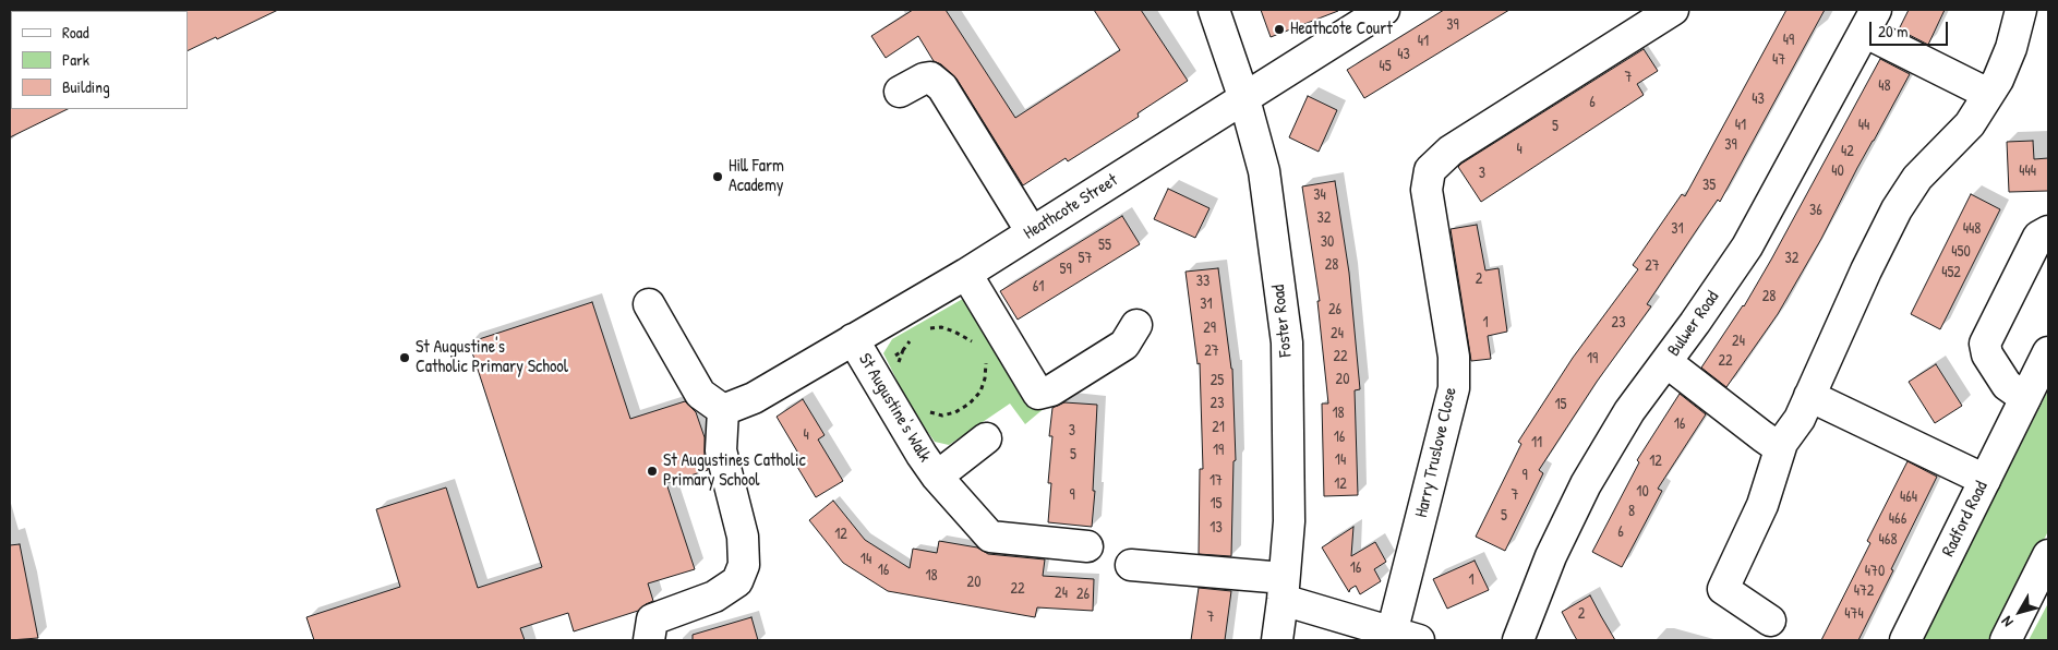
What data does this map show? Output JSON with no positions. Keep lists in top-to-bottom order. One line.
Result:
{"streets":{"street":["Heathcote Street","Foster Road","Bulwer Road","St Augustine's Walk","Harry Truslove Close","Radford Road"]},"crossings":[["Heathcote Street","Foster Road"],["Heathcote Street","St Augustine's Walk"]],"places":["Heathcote Court","Hill Farm Academy","St Augustine's Catholic Primary School","St Augustines Catholic Primary School"],"house_numbers":["39","49","41","43","47","45","7","48","43","6","41","44","5","39","4","42","40","444","3","35","34","36","32","31","448","30","55","450","57","32","28","27","59","452","2","33","61","28","31","26","1","23","29","24","24","27","22","19","22","20","25","23","15","18","16","21","3","4","16","11","19","5","14","12","9","17","12","10","9","7","464","15","8","5","466","13","6","12","468","14","16","16","470","18","1","20","22","472","24","26","2","474","7"],"legend":["Road","Park","Building"],"scale_bar":"20 m","north":"bottom left"}
